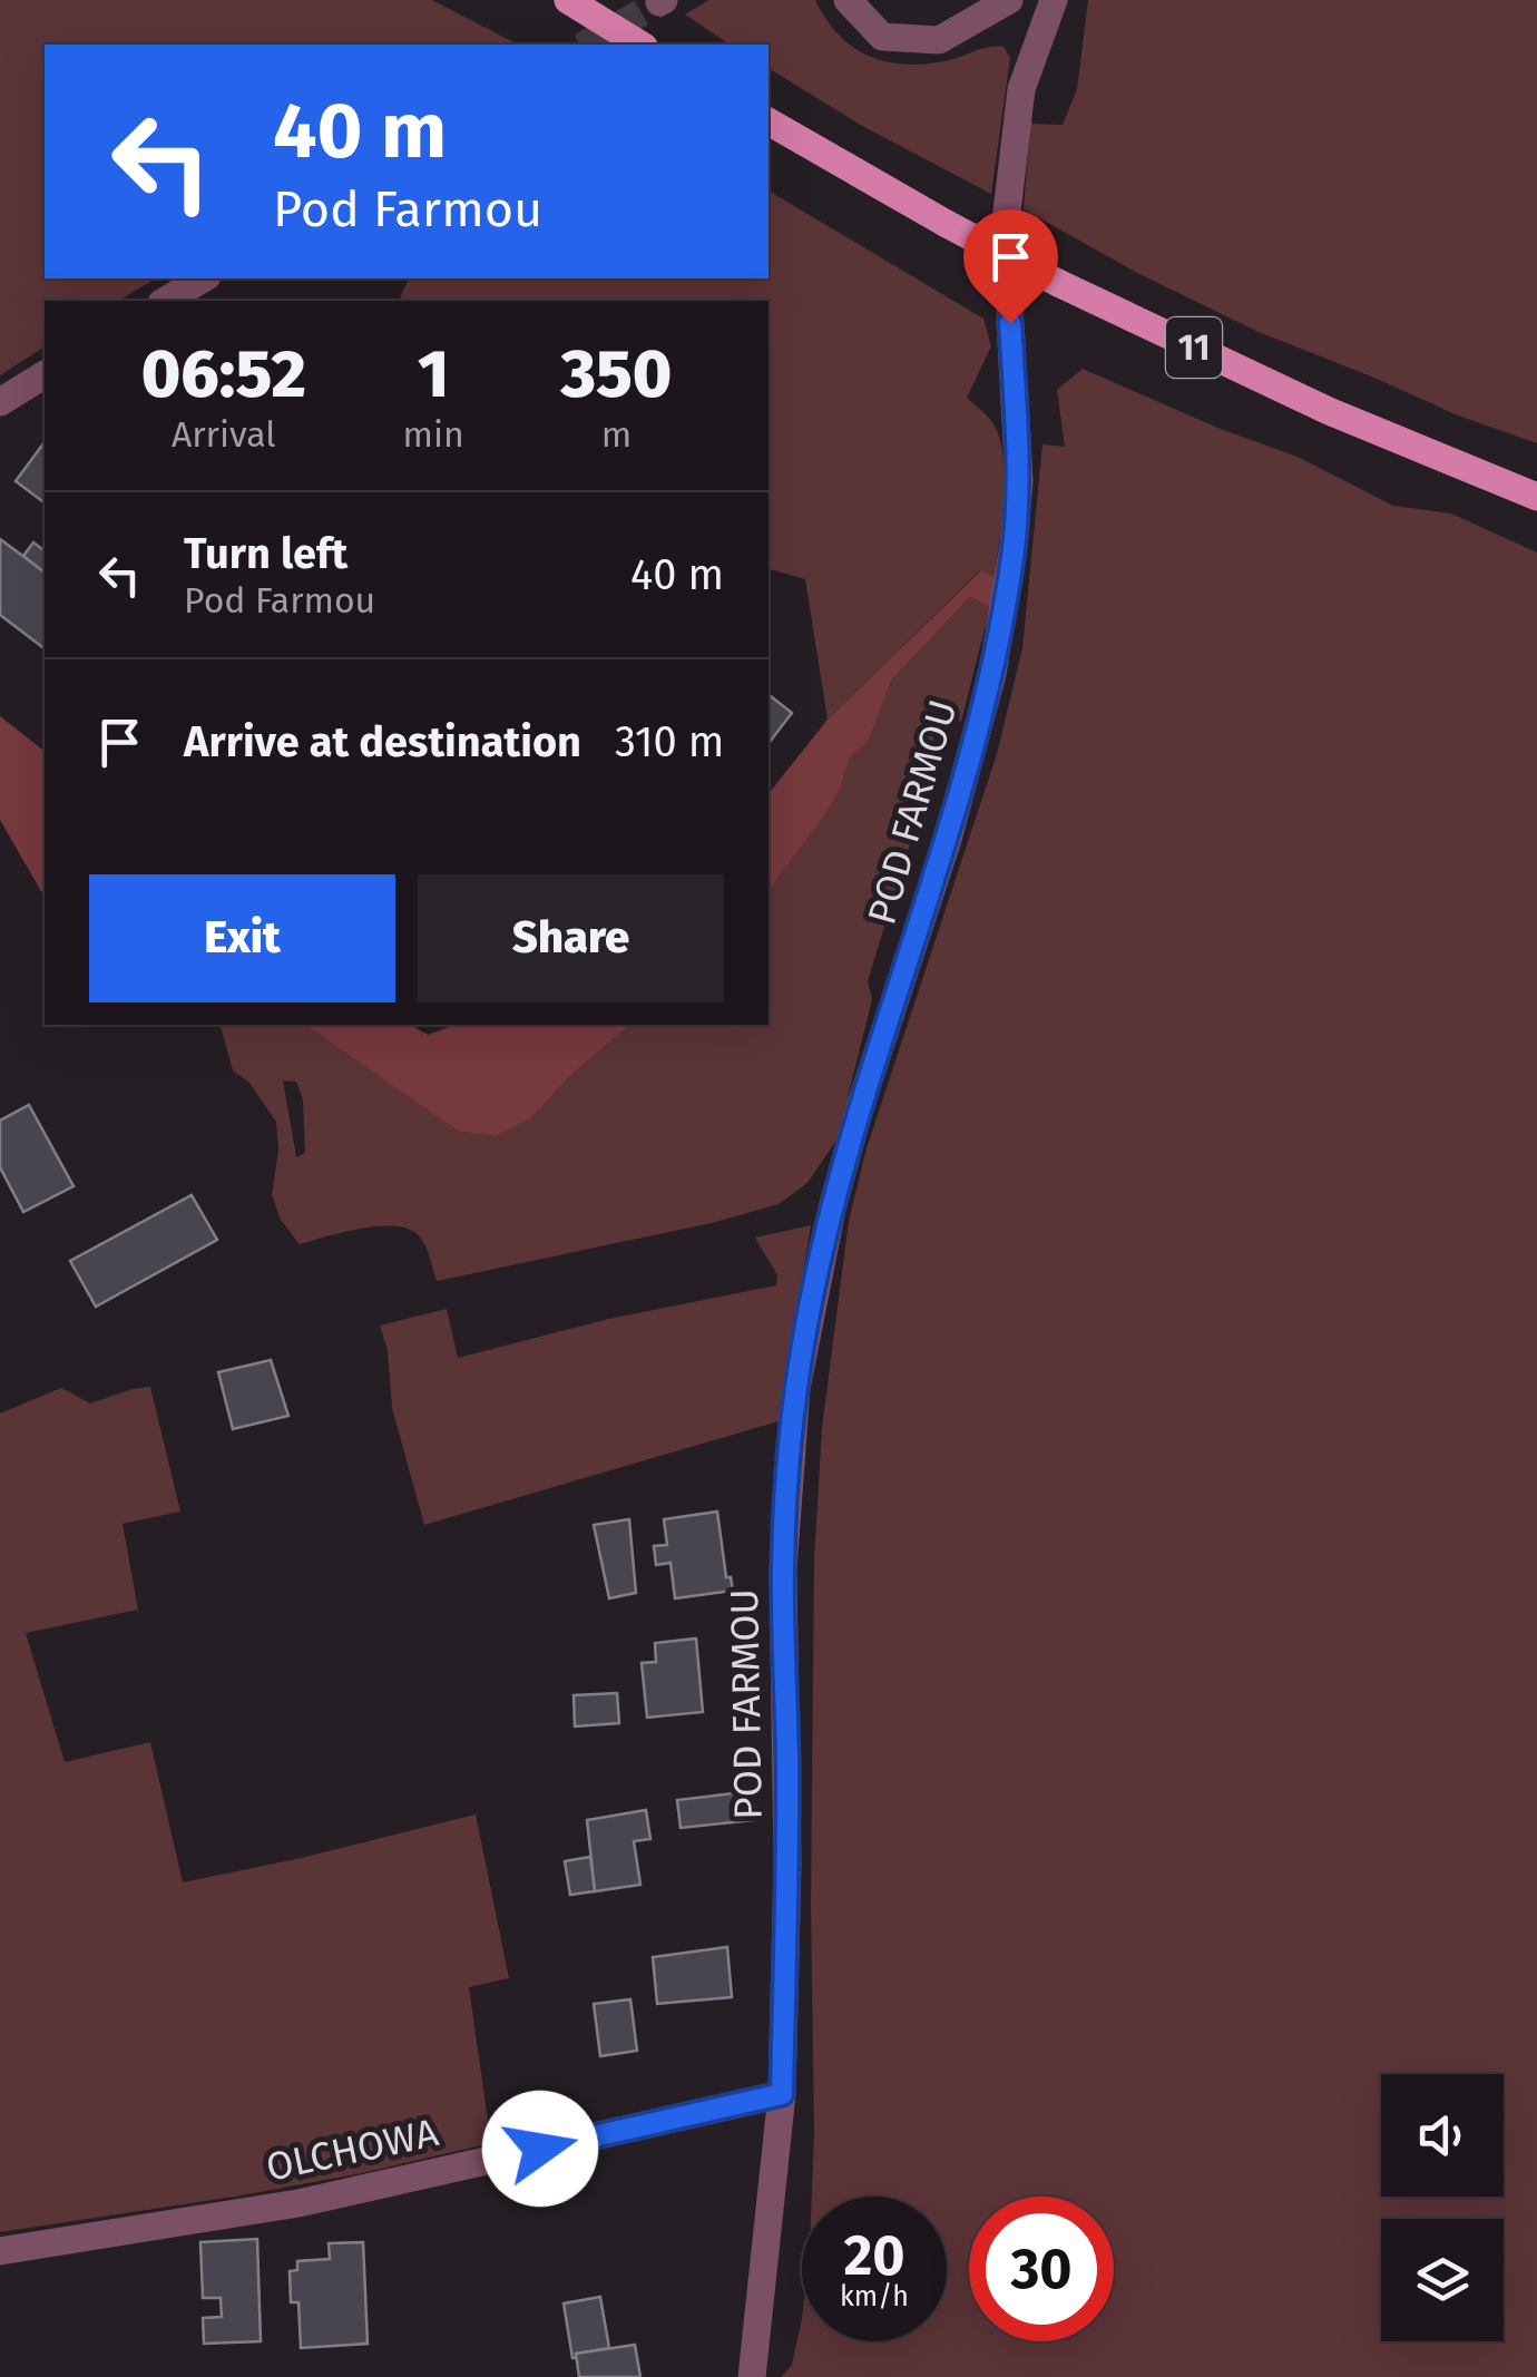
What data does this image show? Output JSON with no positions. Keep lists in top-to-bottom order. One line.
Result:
{"streets":{"main road":["11"],"street":["POD FARMOU","OLCHOWA"]},"crossings":[["POD FARMOU","OLCHOWA"]],"page":{"turn":["40 m","Pod Farmou"],"eta":["06:52","Arrival","1","min","350","m"],"list":[{"name":"Turn left","note":"Pod Farmou","value":"40 m"},{"name":"Arrive at destination","value":"310 m"}],"buttons":["Exit","Share"],"speed":"20 km/h","limit":"30"}}
